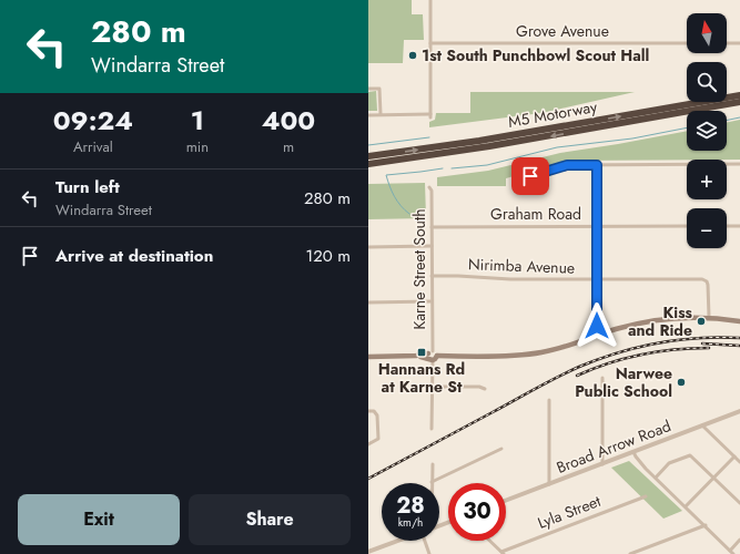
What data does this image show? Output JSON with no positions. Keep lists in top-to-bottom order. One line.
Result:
{"streets":{"highway":["M5 Motorway"],"street":["Grove Avenue","Graham Road","Nirimba Avenue","Karne Street South","Broad Arrow Road","Lyla Street"]},"crossings":[["Graham Road","Karne Street South"],["Nirimba Avenue","Karne Street South"]],"places":{"other":["1st South Punchbowl Scout Hall","Kiss and Ride","Narwee Public School"],"transit":["Hannans Rd at Karne St"]},"north":"top","page":{"turn":["280 m","Windarra Street"],"map_buttons":["+","−"],"eta":["09:24","Arrival","1","min","400","m"],"list":[{"name":"Turn left","note":"Windarra Street","value":"280 m"},{"name":"Arrive at destination","value":"120 m"}],"speed":"28 km/h","limit":"30","buttons":["Exit","Share"]}}
